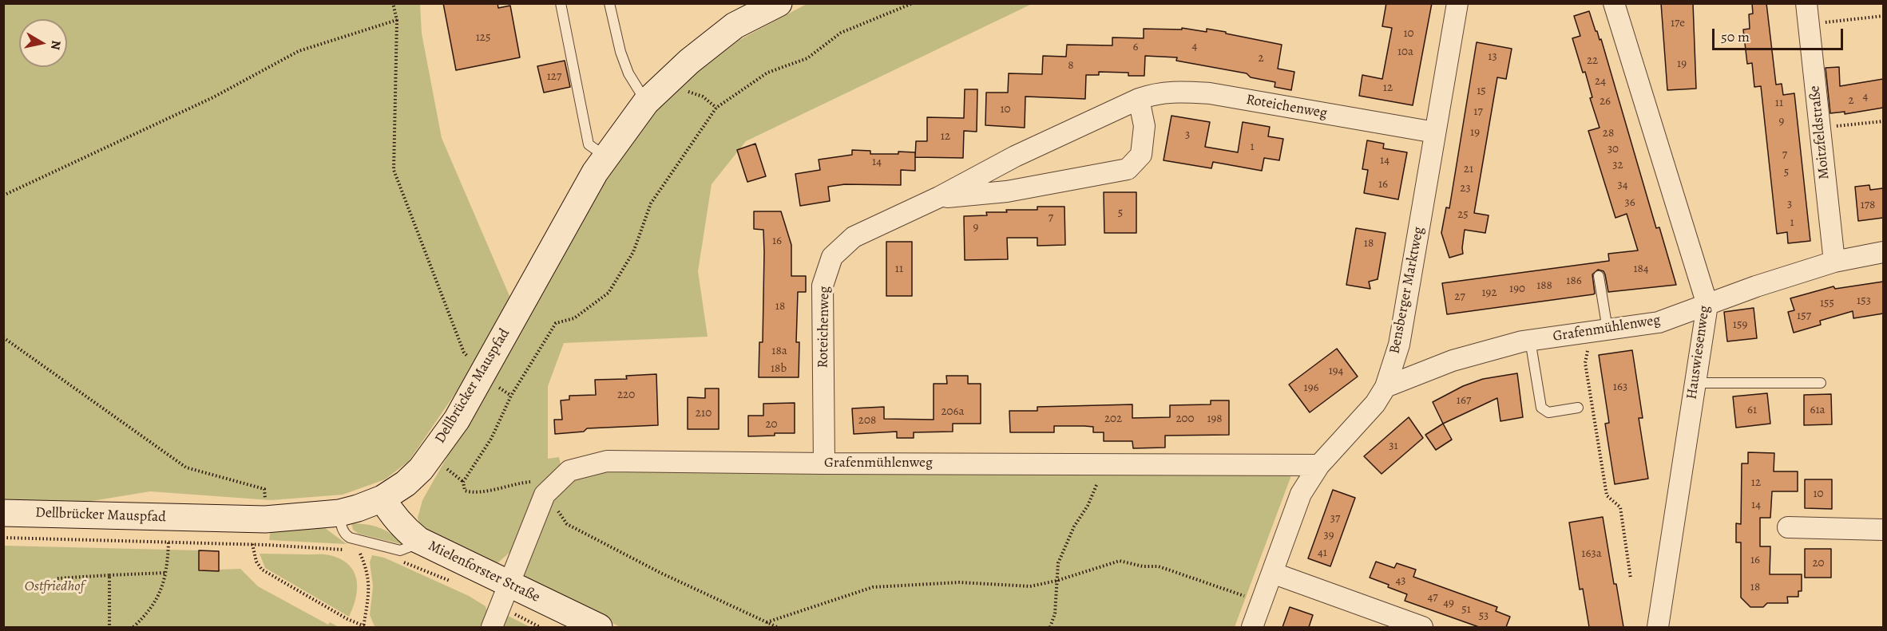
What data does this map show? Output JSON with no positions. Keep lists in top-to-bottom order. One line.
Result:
{"streets":{"main road":["Dellbrücker Mauspfad","Mielenforster Straße"],"street":["Roteichenweg","Moitzfeldstraße","Bensberger Marktweg","Grafenmühlenweg","Hauswiesenweg"]},"crossings":[["Roteichenweg","Bensberger Marktweg"],["Roteichenweg","Grafenmühlenweg"],["Moitzfeldstraße","Grafenmühlenweg"],["Bensberger Marktweg","Grafenmühlenweg"],["Grafenmühlenweg","Hauswiesenweg"],["Grafenmühlenweg","Mielenforster Straße"],["Dellbrücker Mauspfad","Mielenforster Straße"]],"parks":["Ostfriedhof"],"house_numbers":["17e","10","125","4","6","10a","13","2","22","19","8","127","24","12","15","4","2","26","11","10","17","9","19","28","3","12","1","30","7","14","14","32","21","5","16","34","23","36","3","178","5","25","7","1","9","16","18","11","184","186","188","190","192","27","153","155","18","157","159","18a","18b","194","163","196","220","167","61","61a","206a","210","202","200","198","208","20","31","12","10","14","37","39","41","163a","16","20","43","18","47","49","51","53"],"scale_bar":"50 m","north":"right"}
